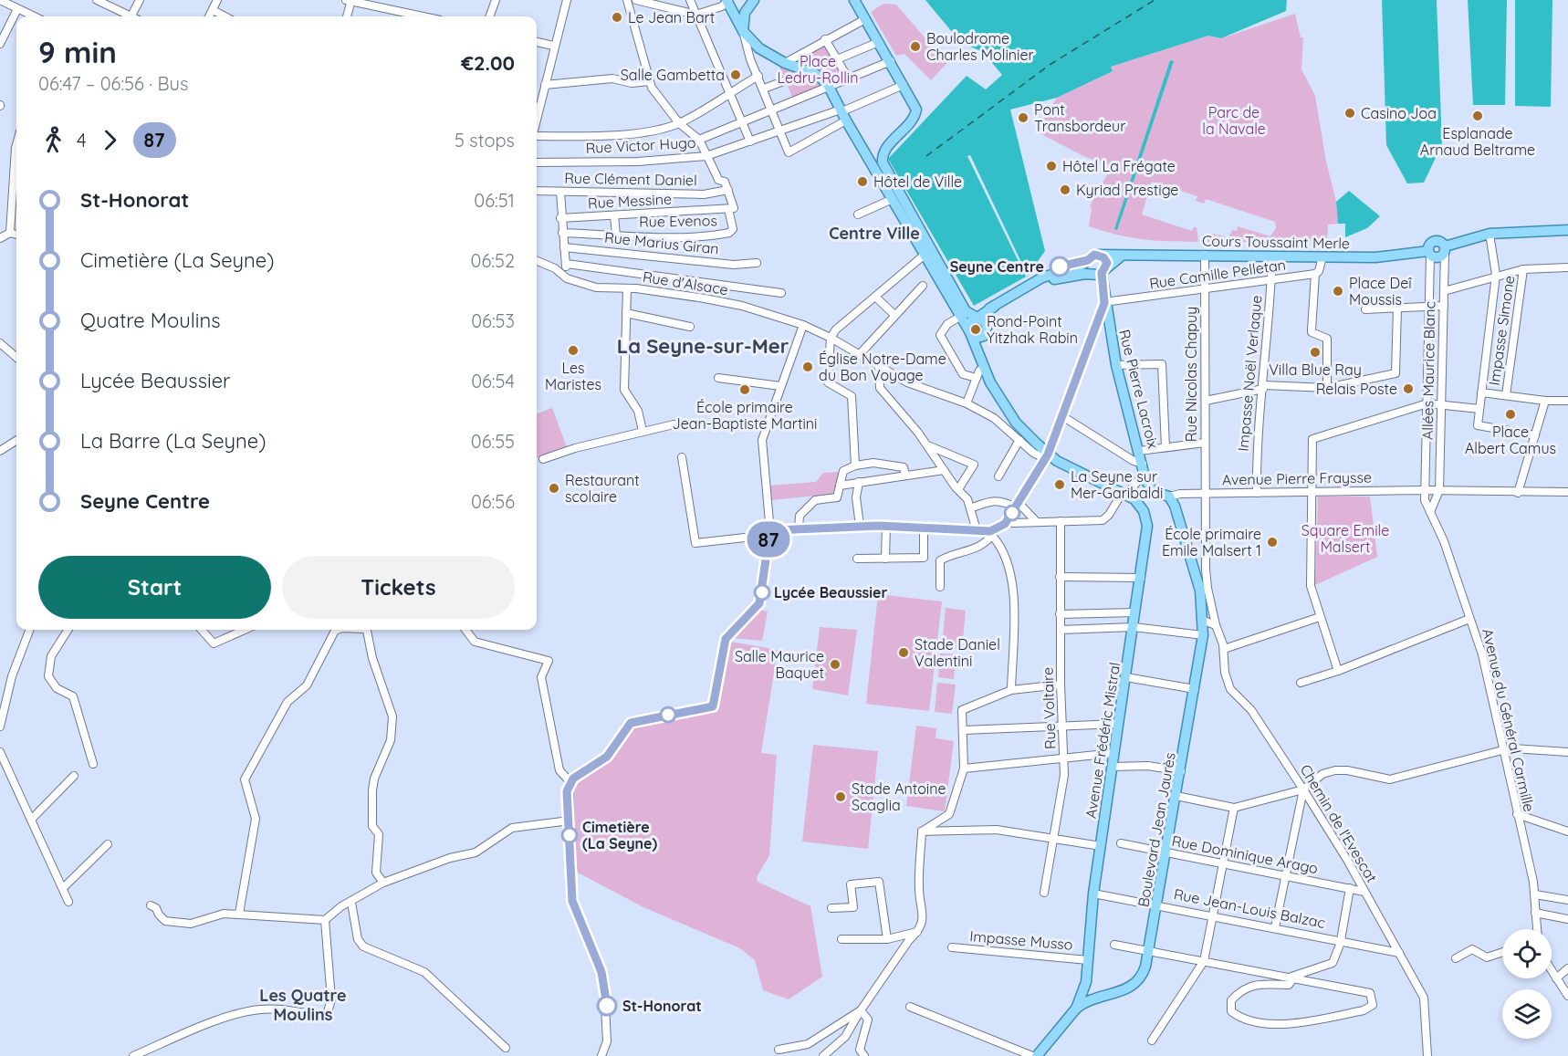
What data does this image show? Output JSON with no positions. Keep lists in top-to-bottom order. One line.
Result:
{"streets":{"main road":["Cours Toussaint Merle","Rue Pierre Lacroix","Avenue Frédéric Mistral","Boulevard Jean Jaurès"],"street":["Rue Victor Hugo","Rue Clément Daniel","Rue Messine","Rue Evenos","Rue Marius Giran","Rue Camille Pelletan","Rue d'Alsace","Impasse Simone","Allées Maurice Blanc","Impasse Noël Verlaque","Rue Nicolas Chapuy","Avenue Pierre Fraysse","Rue Voltaire","Avenue du Général Carmille","Chemin de l'Evescat","Rue Dominique Arago","Rue Jean-Louis Balzac","Impasse Musso"]},"crossings":[["Rue Messine","Rue Evenos"],["Cours Toussaint Merle","Allées Maurice Blanc"],["Cours Toussaint Merle","Impasse Noël Verlaque"],["Cours Toussaint Merle","Rue Nicolas Chapuy"],["Cours Toussaint Merle","Rue Pierre Lacroix"],["Rue Camille Pelletan","Impasse Noël Verlaque"],["Rue Camille Pelletan","Rue Nicolas Chapuy"],["Rue Camille Pelletan","Rue Pierre Lacroix"],["Allées Maurice Blanc","Avenue Pierre Fraysse"],["Allées Maurice Blanc","Avenue du Général Carmille"],["Impasse Noël Verlaque","Avenue Pierre Fraysse"],["Rue Nicolas Chapuy","Avenue Pierre Fraysse"],["Rue Nicolas Chapuy","Boulevard Jean Jaurès"],["Rue Pierre Lacroix","Avenue Pierre Fraysse"],["Rue Pierre Lacroix","Boulevard Jean Jaurès"],["Avenue Pierre Fraysse","Avenue du Général Carmille"],["Avenue Pierre Fraysse","Boulevard Jean Jaurès"],["Avenue Frédéric Mistral","Boulevard Jean Jaurès"],["Avenue Frédéric Mistral","Rue Jean-Louis Balzac"],["Avenue Frédéric Mistral","Impasse Musso"],["Chemin de l'Evescat","Boulevard Jean Jaurès"],["Chemin de l'Evescat","Rue Dominique Arago"],["Chemin de l'Evescat","Rue Jean-Louis Balzac"],["Boulevard Jean Jaurès","Rue Dominique Arago"],["Boulevard Jean Jaurès","Rue Jean-Louis Balzac"]],"districts":["Centre Ville","La Seyne-sur-Mer","Les Quatre Moulins"],"parks":["Place Ledru-Rollin","Parc de la Navale","Square Emile Malsert"],"places":["Le Jean Bart","Boulodrome Charles Molinier","Salle Gambetta","Casino Joa","Esplanade Arnaud Beltrame","Pont Transbordeur","Hôtel La Frégate","Hôtel de Ville","Kyriad Prestige","Seyne Centre","Place Deî Moussis","Rond-Point Yitzhak Rabin","Les Maristes","Villa Blue Ray","Église Notre-Dame du Bon Voyage","Relais Poste","École primaire Jean-Baptiste Martini","Place Albert Camus","La Seyne sur Mer-Garibaldi","Restaurant scolaire","École primaire Emile Malsert 1","Lycée Beaussier","Stade Daniel Valentini","Salle Maurice Baquet","Stade Antoine Scaglia","Cimetière (La Seyne)","St-Honorat"],"lines":["bus line 87"],"page":{"on_map":"87","heading":["9 min","06:47 – 06:56 · Bus","€2.00"],"legs":["4","87","5 stops"],"list":[{"name":"St-Honorat","value":"06:51"},{"name":"Cimetière (La Seyne)","value":"06:52"},{"name":"Quatre Moulins","value":"06:53"},{"name":"Lycée Beaussier","value":"06:54"},{"name":"La Barre (La Seyne)","value":"06:55"},{"name":"Seyne Centre","value":"06:56"}],"buttons":["Start","Tickets"]}}
